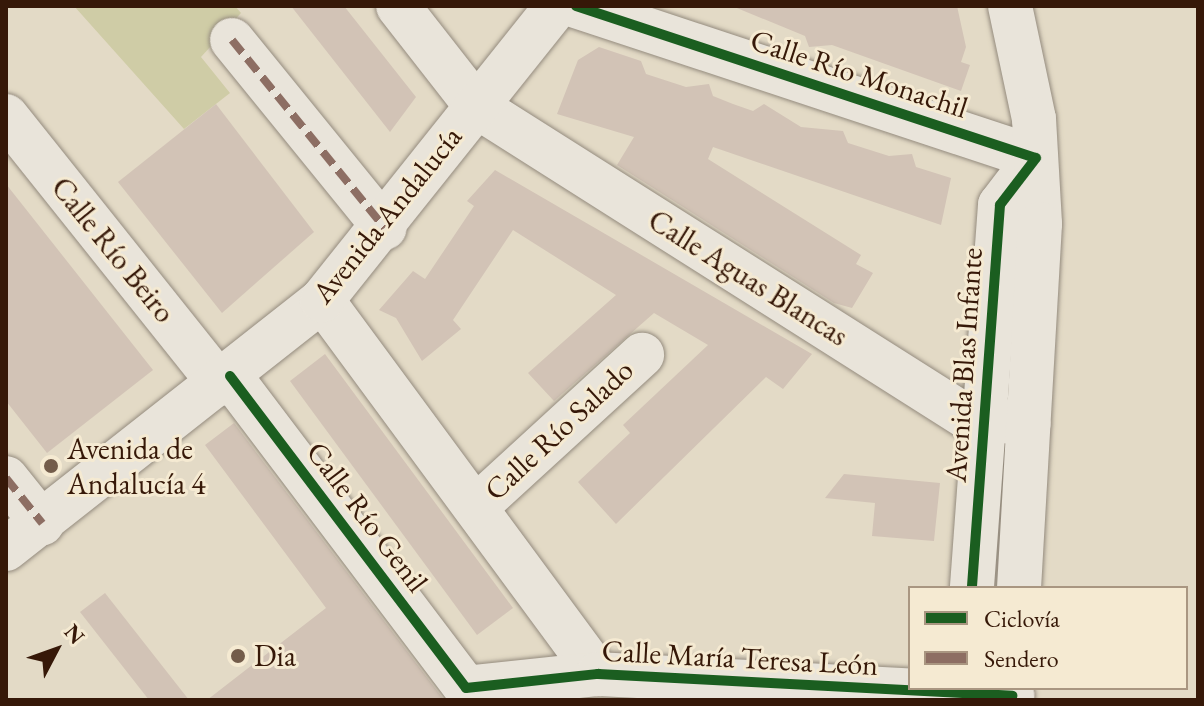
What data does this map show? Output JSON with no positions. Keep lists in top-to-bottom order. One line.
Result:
{"streets":{"street":["Calle Río Monachil","Avenida Andalucía","Calle Río Beiro","Calle Aguas Blancas","Avenida Blas Infante","Calle Río Salado","Calle Río Genil","Calle María Teresa León"]},"crossings":[["Calle Río Monachil","Avenida Blas Infante"],["Avenida Andalucía","Calle Río Beiro"],["Avenida Andalucía","Calle Aguas Blancas"],["Avenida Andalucía","Calle Río Salado"],["Avenida Andalucía","Calle Río Genil"],["Calle Río Beiro","Calle Río Genil"],["Calle Aguas Blancas","Avenida Blas Infante"],["Calle Río Salado","Calle María Teresa León"],["Calle Río Genil","Calle María Teresa León"]],"places":["Avenida de Andalucía 4","Dia"],"legend":["Ciclovía","Sendero"],"north":"top right"}
